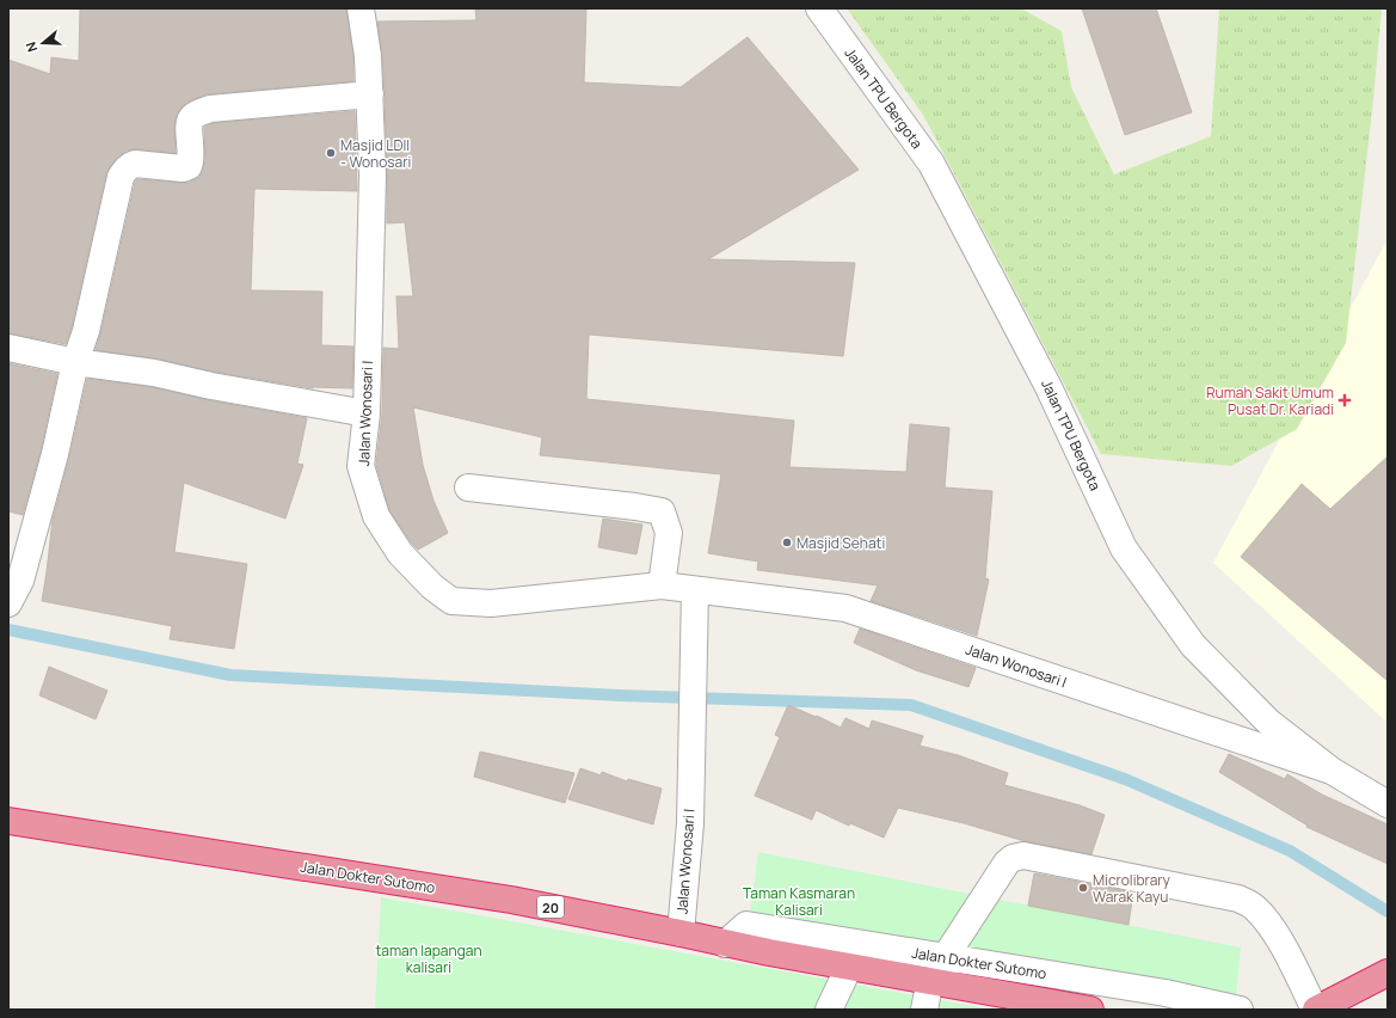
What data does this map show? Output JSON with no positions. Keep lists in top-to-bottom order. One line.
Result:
{"streets":{"highway":["Jalan Dokter Sutomo","20"],"street":["Jalan TPU Bergota","Jalan Wonosari I"]},"crossings":[["Jalan TPU Bergota","Jalan Wonosari I"],["Jalan Wonosari I","Jalan Dokter Sutomo"]],"parks":["Taman Kasmaran Kalisari","taman lapangan kalisari"],"places":{"other":["Masjid LDII - Wonosari","Masjid Sehati","Microlibrary Warak Kayu"],"health":["Rumah Sakit Umum Pusat Dr. Kariadi"]},"north":"left"}
